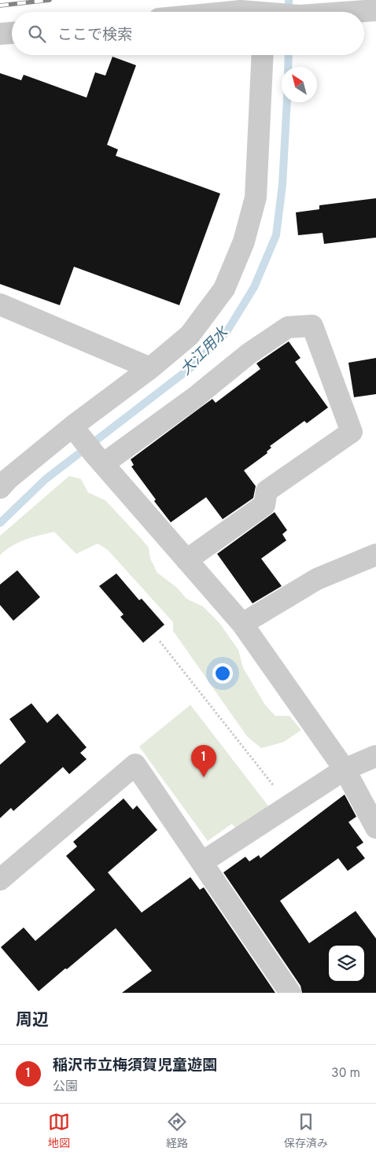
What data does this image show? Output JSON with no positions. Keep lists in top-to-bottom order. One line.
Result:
{"water":["大江用水"],"north":"top left","page":{"search":"ここで検索","pins":"1","heading":"周辺","list":[{"mark":"1","name":"稲沢市立梅須賀児童遊園","note":"公園","value":"30 m"}],"nav":["地図","経路","保存済み"]}}
